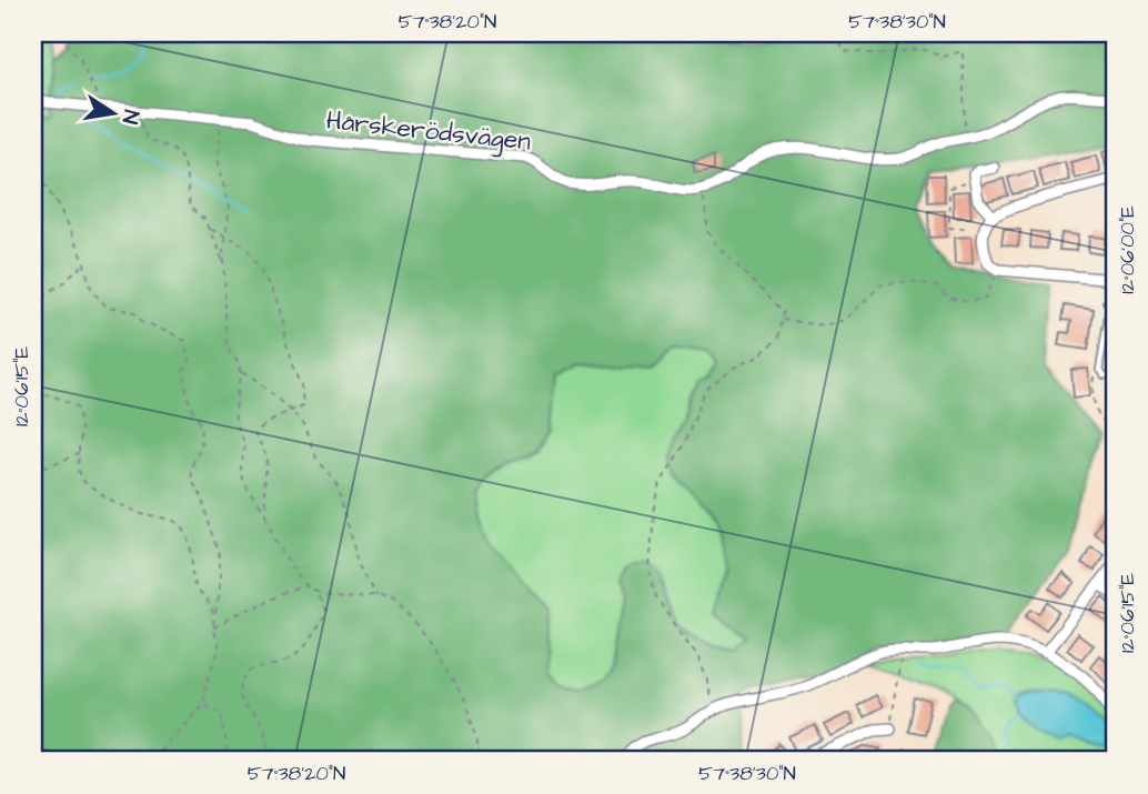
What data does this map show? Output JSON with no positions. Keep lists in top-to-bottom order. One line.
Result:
{"streets":{"street":["Hårskerödsvägen"]},"north":"right","coordinates":["57°38'20\"N","57°38'30\"N","12°06'00\"E","12°06'15\"E"]}
